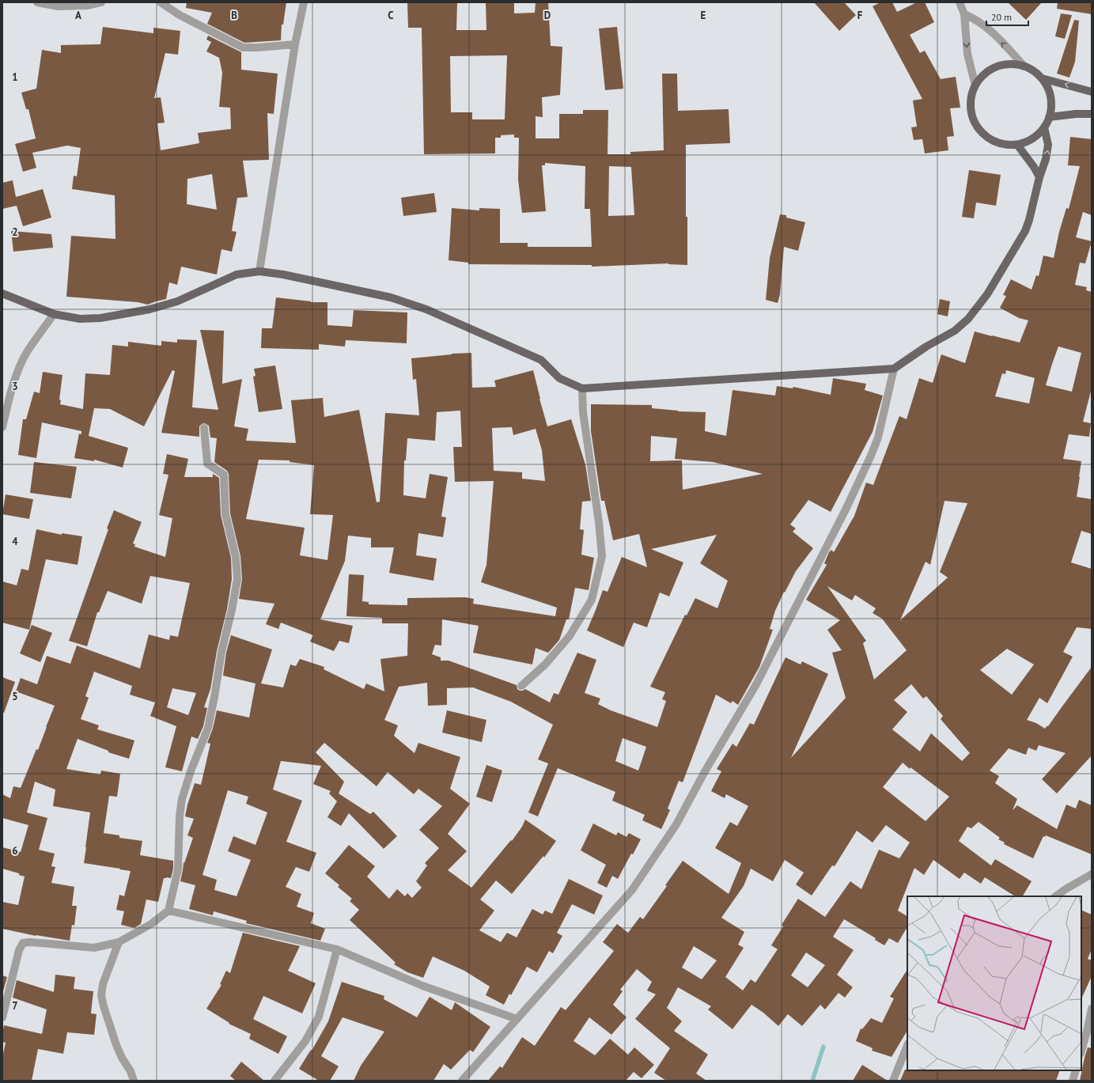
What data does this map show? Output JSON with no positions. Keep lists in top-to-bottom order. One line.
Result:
{"scale_bar":"20 m","grid":{"columns":["A","B","C","D","E","F"],"rows":["1","2","3","4","5","6","7"]}}
